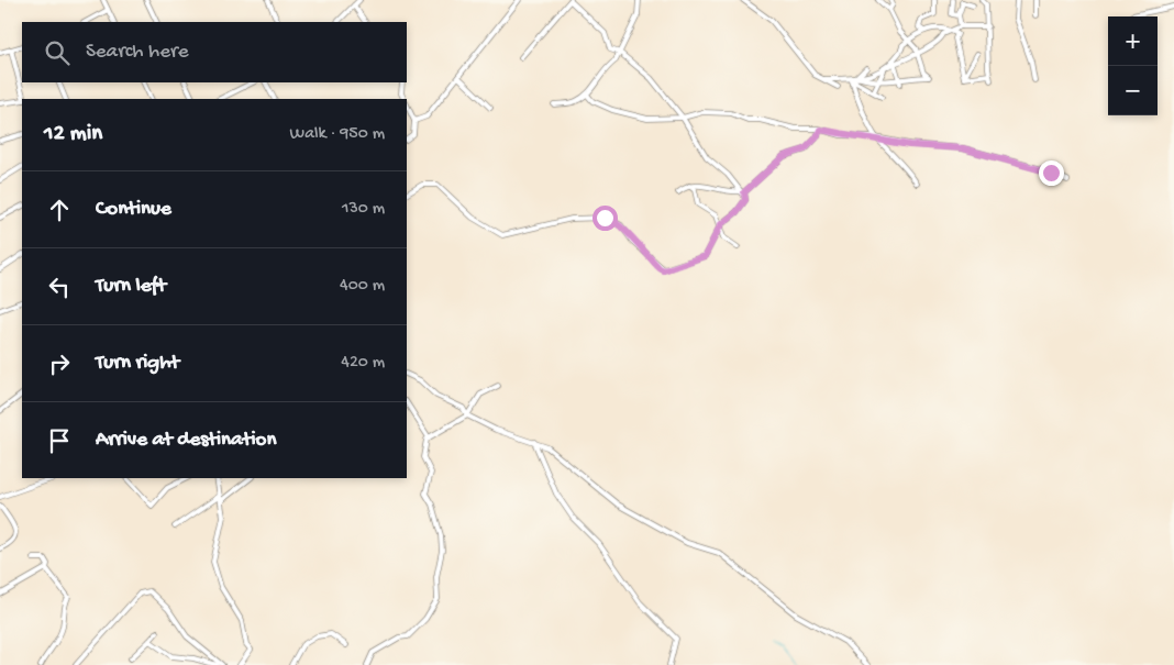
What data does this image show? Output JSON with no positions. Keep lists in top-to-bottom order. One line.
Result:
{"page":{"map_buttons":["+","−"],"search":"Search here","heading":["12 min","Walk · 950 m"],"list":[["Continue","130 m"],["Turn left","400 m"],["Turn right","420 m"],"Arrive at destination"]}}
